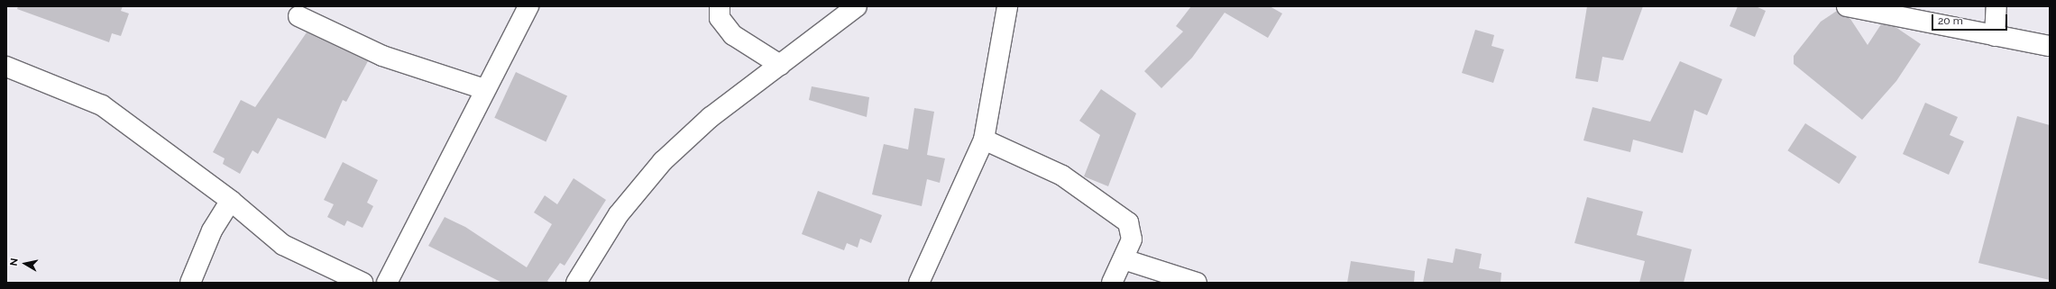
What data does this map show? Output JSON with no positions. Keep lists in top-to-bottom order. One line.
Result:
{"scale_bar":"20 m","north":"left"}
